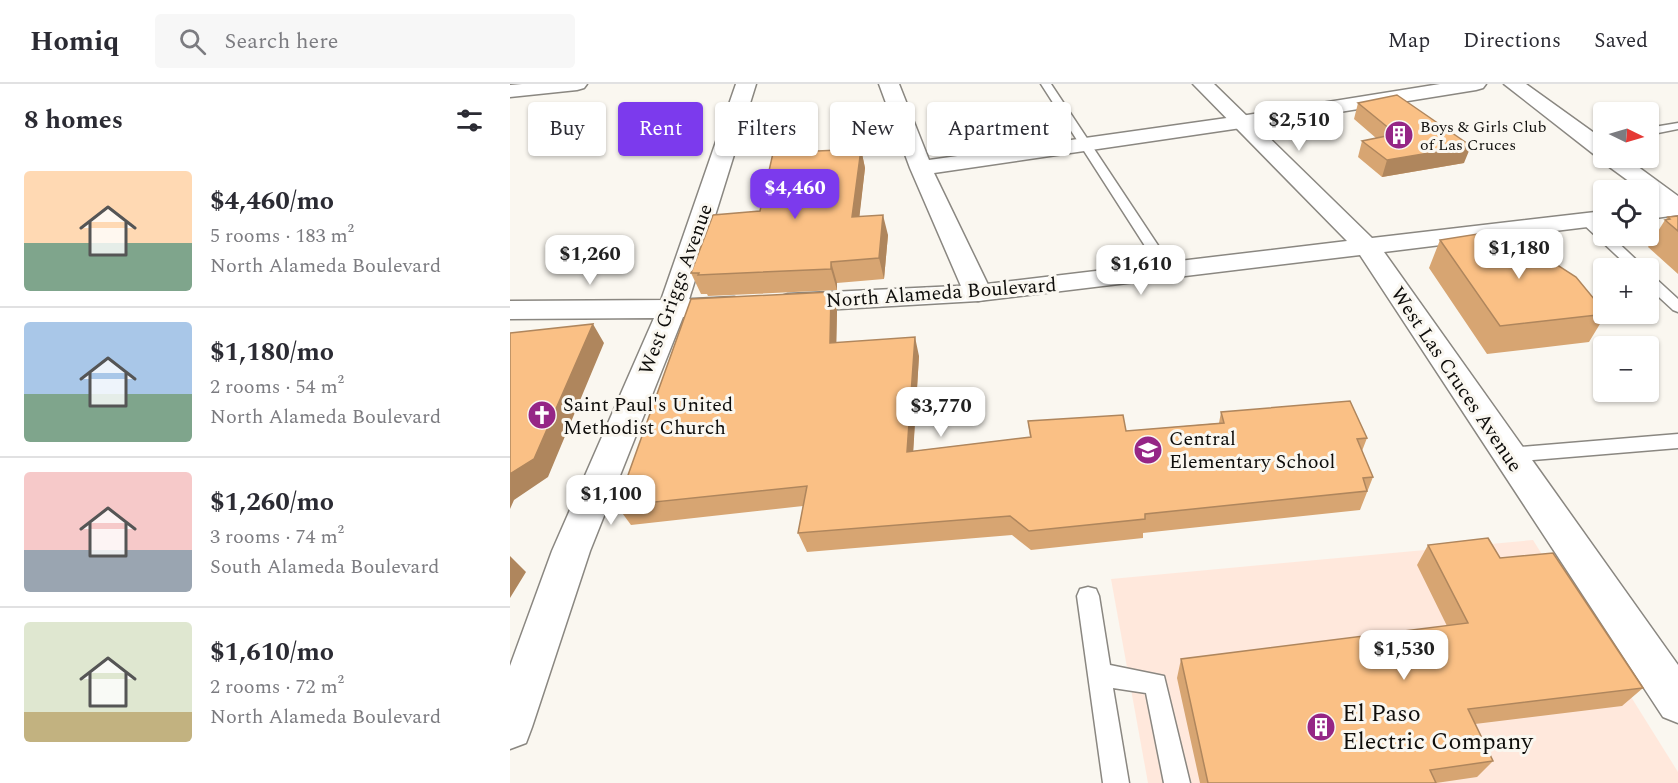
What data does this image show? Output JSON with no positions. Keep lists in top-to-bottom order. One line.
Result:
{"streets":{"street":["West Griggs Avenue","North Alameda Boulevard","West Las Cruces Avenue"]},"crossings":[["West Griggs Avenue","North Alameda Boulevard"],["North Alameda Boulevard","West Las Cruces Avenue"]],"places":{"building":["Boys & Girls Club of Las Cruces","El Paso Electric Company"],"church":["Saint Paul's United Methodist Church"],"school or university":["Central Elementary School"]},"north":"right","page":{"header":"Homiq","search":"Search here","nav":["Map","Directions","Saved"],"heading":"8 homes","price":["$2,510","$4,460","$1,180","$1,260","$1,610","$3,770","$1,100","$1,530"],"map_buttons":["+","−"],"chip":["Buy","Rent","Filters","New","Apartment"],"list":[{"name":"$4,460/mo","note":"5 rooms · 183 m² · North Alameda Boulevard"},{"name":"$1,180/mo","note":"2 rooms · 54 m² · North Alameda Boulevard"},{"name":"$1,260/mo","note":"3 rooms · 74 m² · South Alameda Boulevard"},{"name":"$1,610/mo","note":"2 rooms · 72 m² · North Alameda Boulevard"}]}}
